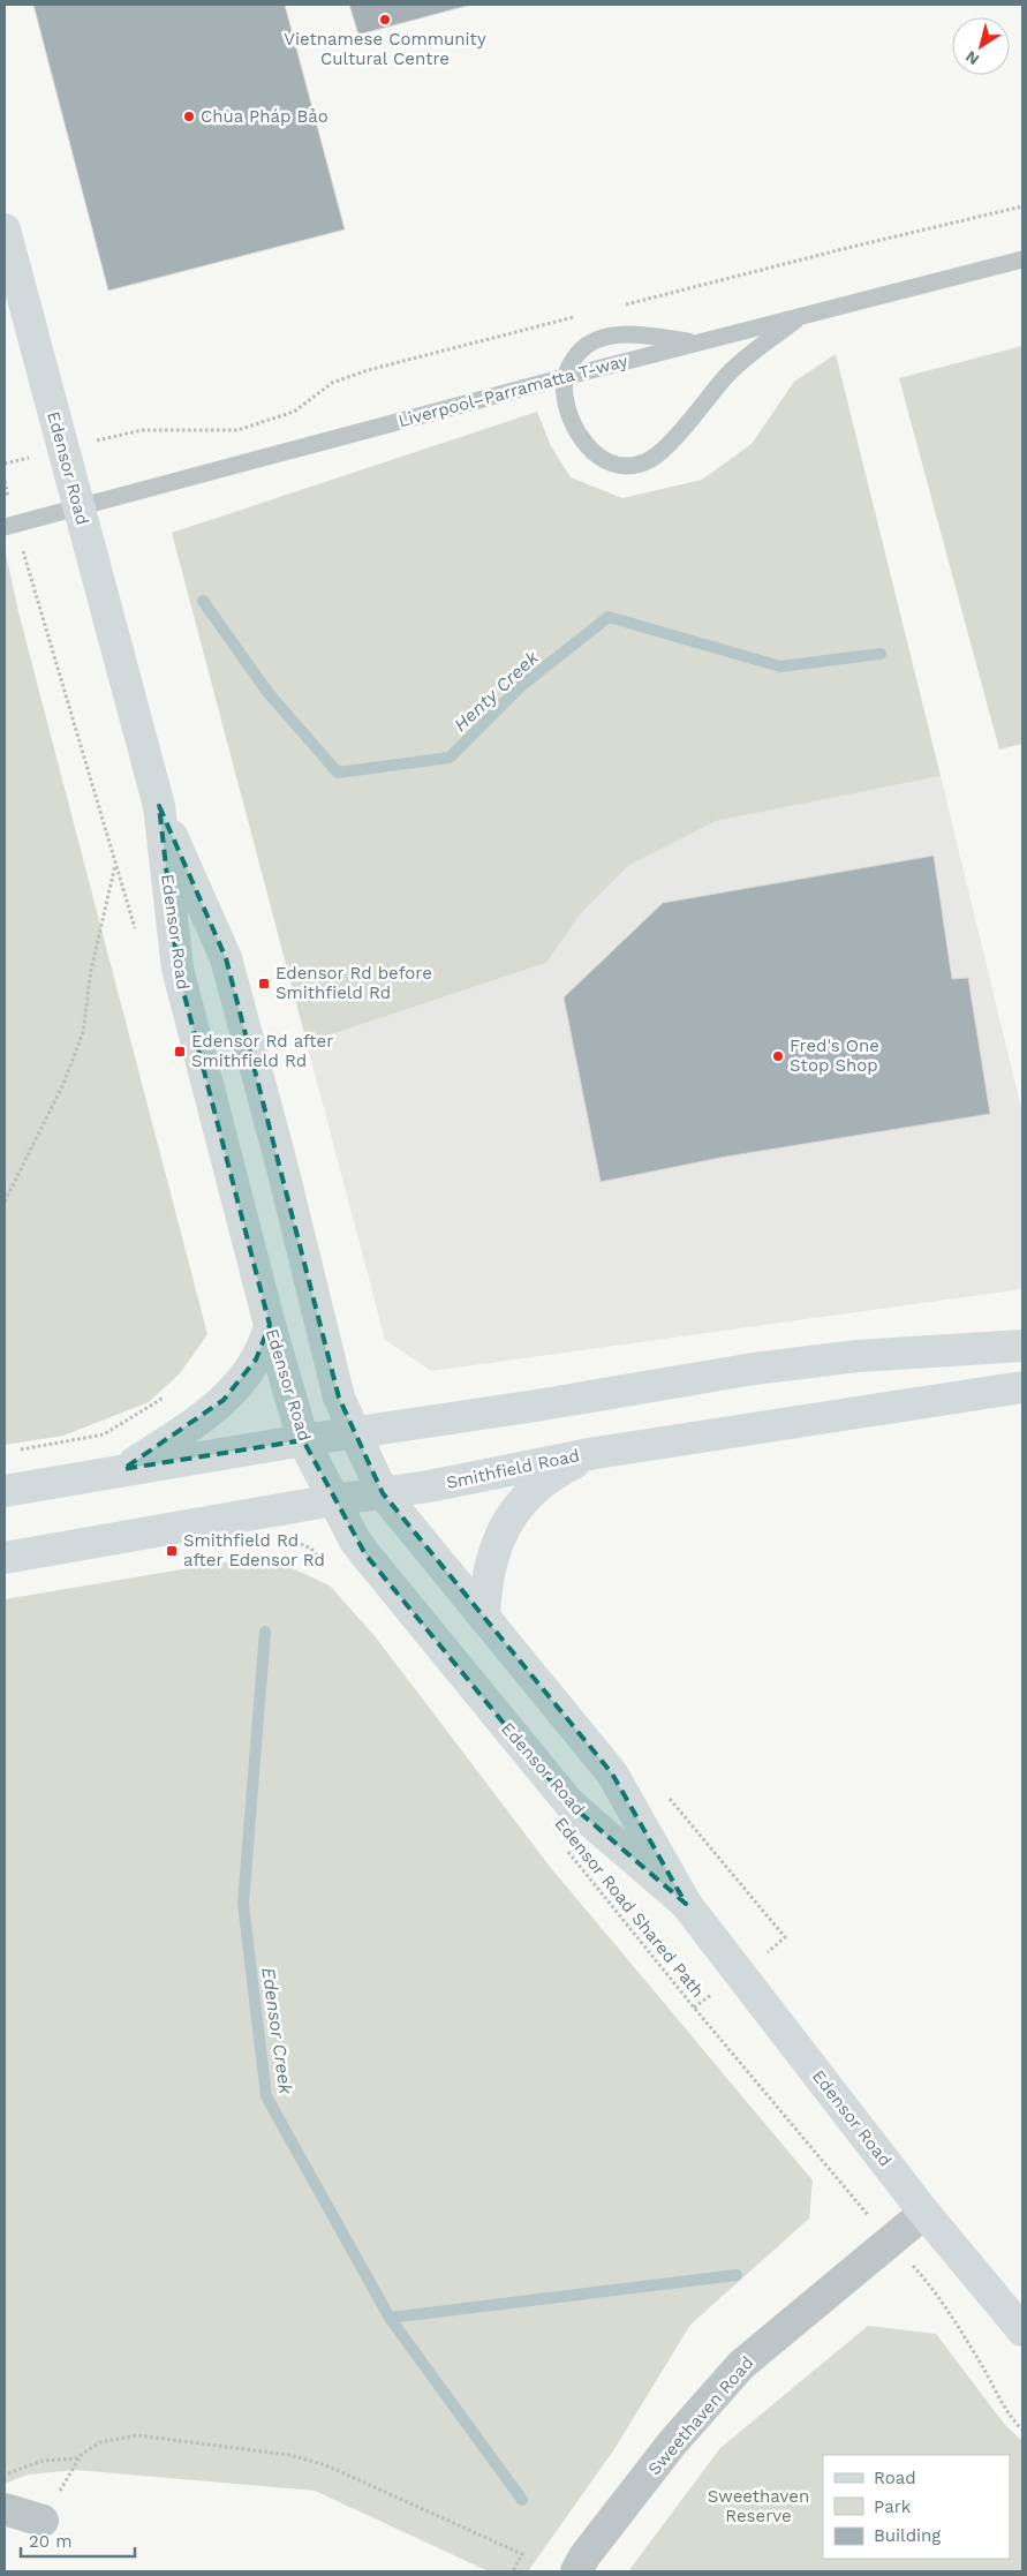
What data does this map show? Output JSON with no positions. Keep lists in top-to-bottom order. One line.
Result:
{"streets":{"main road":["Edensor Road","Smithfield Road"],"street":["Sweethaven Road"],"lane":["Liverpool–Parramatta T-way"],"path":["Edensor Road Shared Path"]},"crossings":[["Liverpool–Parramatta T-way","Edensor Road"],["Edensor Road","Smithfield Road"],["Edensor Road","Sweethaven Road"]],"water":["Henty Creek","Edensor Creek"],"parks":["Sweethaven Reserve"],"places":{"other":["Vietnamese Community Cultural Centre","Chùa Pháp Bảo","Fred's One Stop Shop"],"transit":["Edensor Rd before Smithfield Rd","Edensor Rd after Smithfield Rd","Smithfield Rd after Edensor Rd"]},"legend":["Road","Park","Building"],"scale_bar":"20 m","north":"bottom left"}
